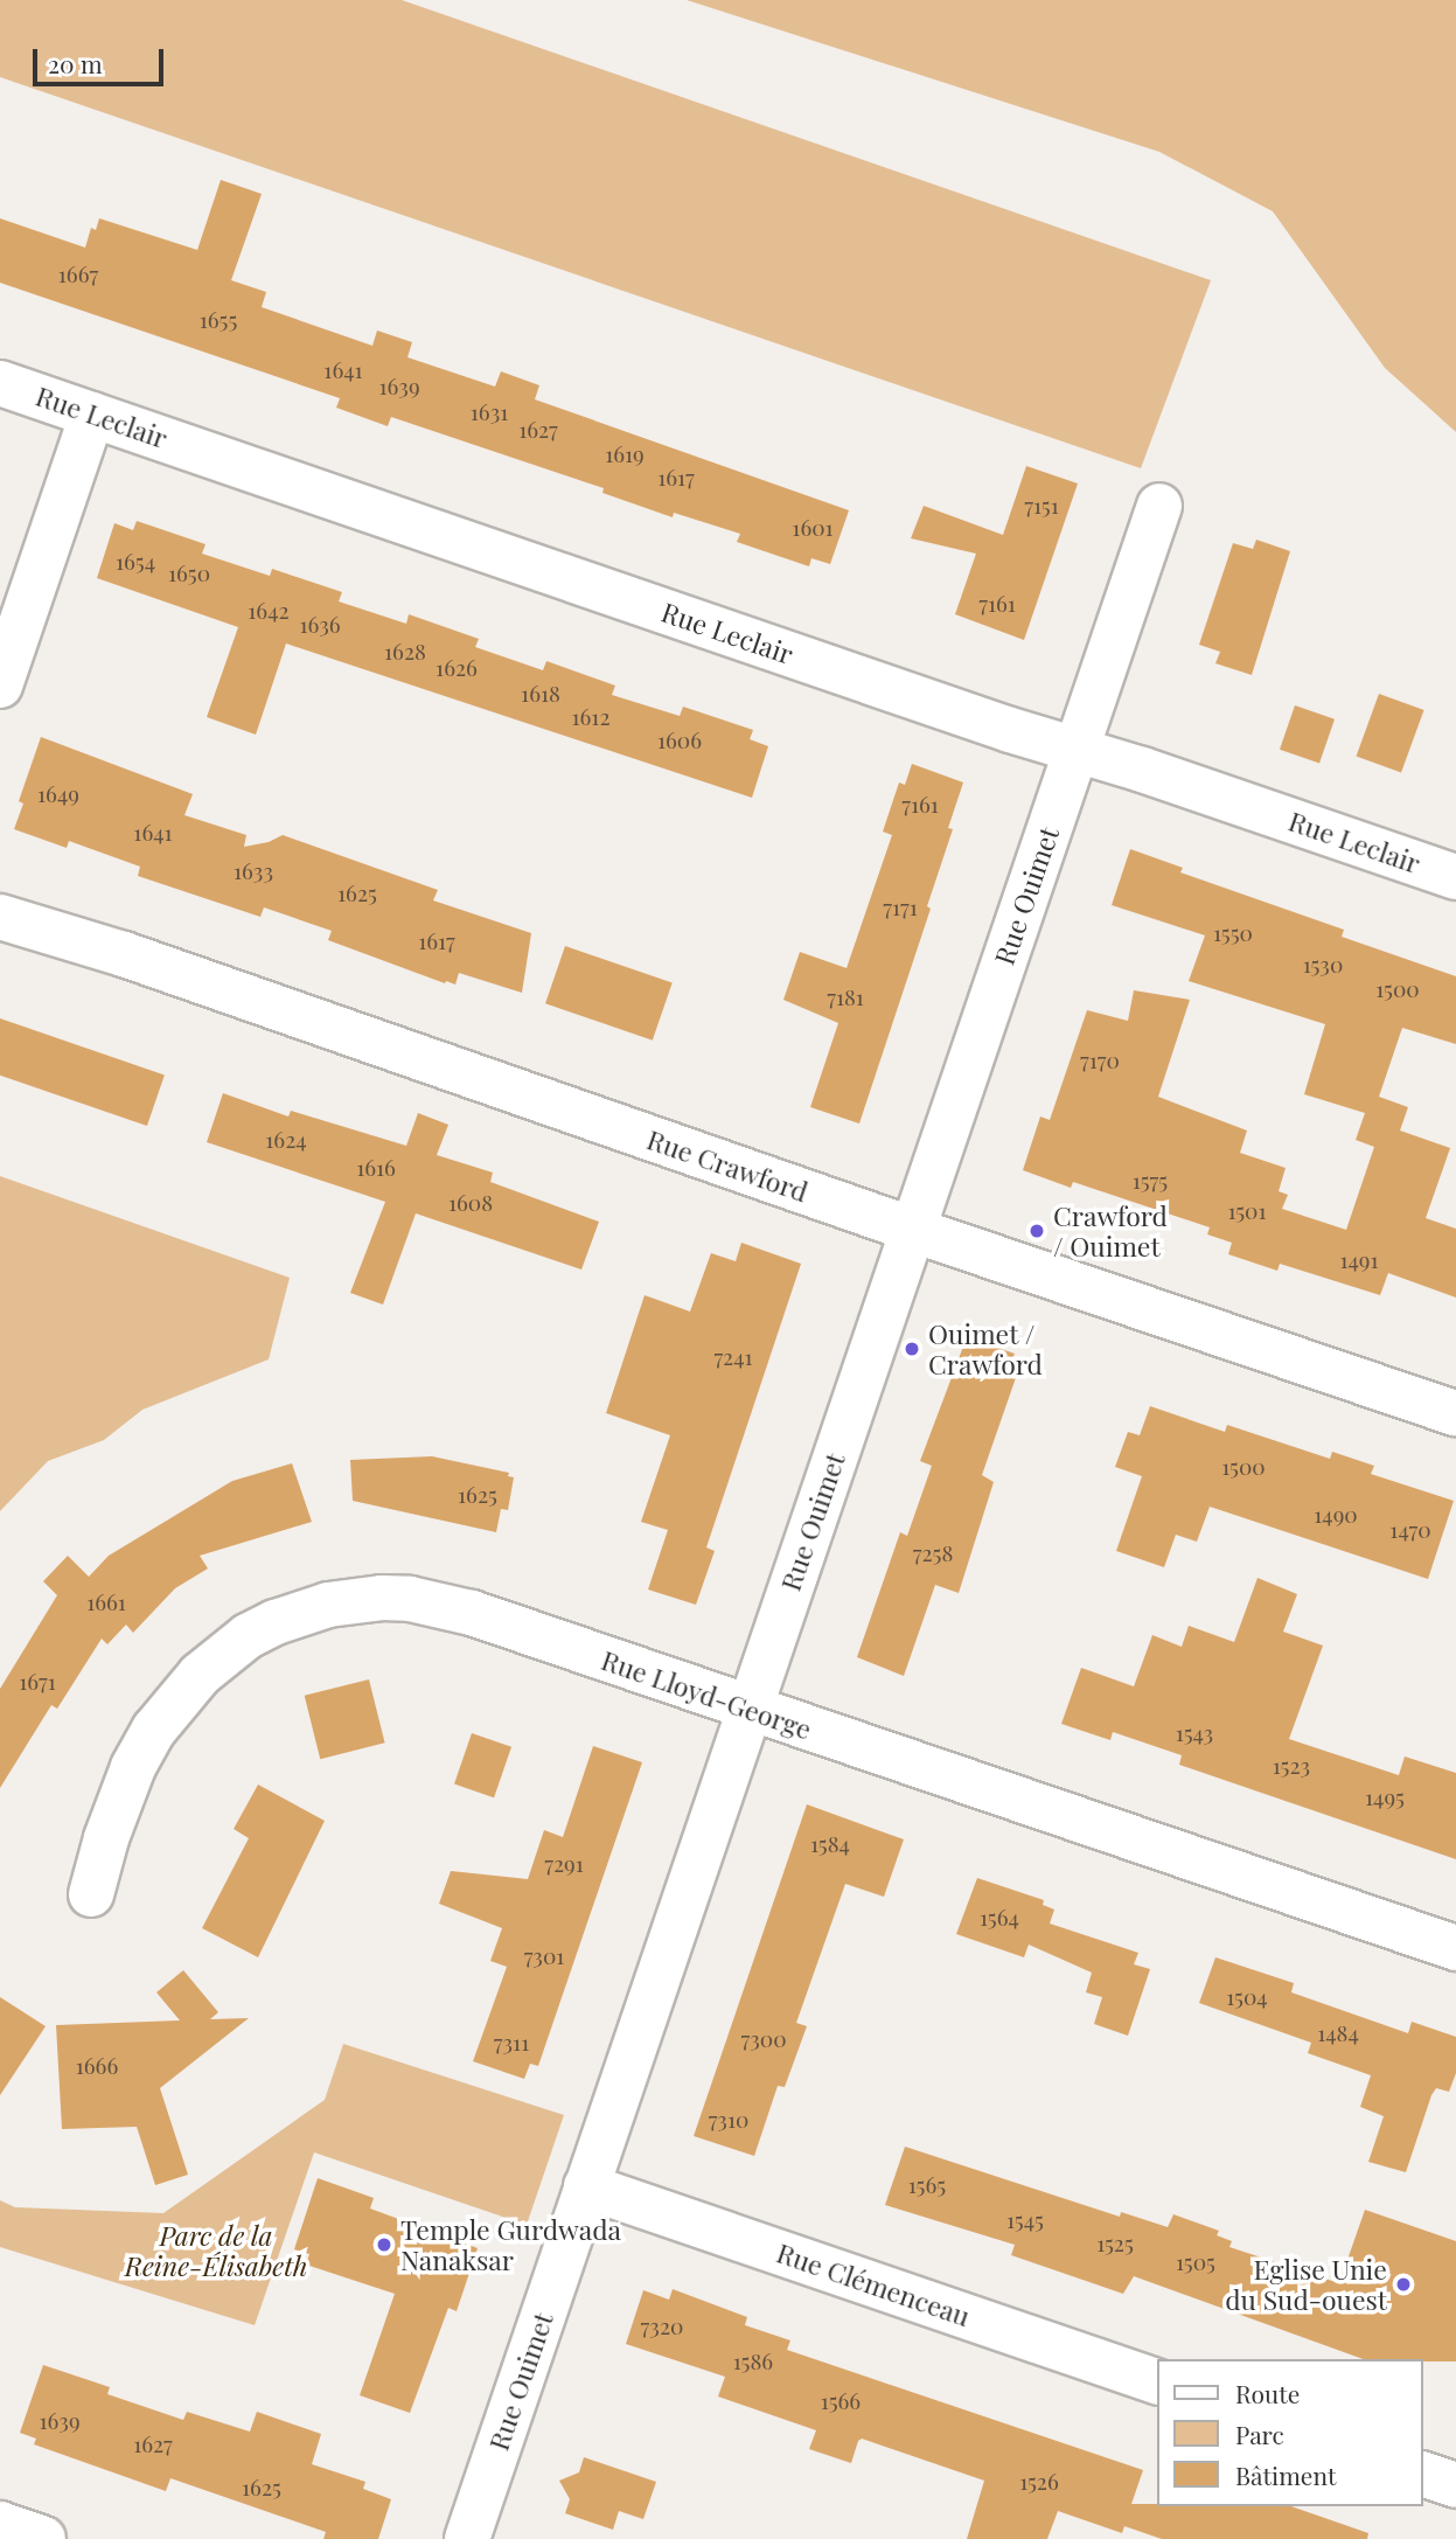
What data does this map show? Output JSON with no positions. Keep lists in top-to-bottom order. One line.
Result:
{"streets":{"street":["Rue Leclair","Rue Ouimet","Rue Crawford","Rue Lloyd-George","Rue Clémenceau"]},"crossings":[["Rue Leclair","Rue Ouimet"],["Rue Ouimet","Rue Crawford"],["Rue Ouimet","Rue Lloyd-George"],["Rue Ouimet","Rue Clémenceau"]],"parks":["Parc de la Reine-Élisabeth"],"places":["Crawford / Ouimet","Ouimet / Crawford","Temple Gurdwada Nanaksar","Eglise Unie du Sud-ouest"],"house_numbers":["1667","1655","1641","1639","1631","1627","1619","1617","7151","1601","1654","1650","7161","1642","1636","1628","1626","1618","1612","1606","1649","7161","1641","1633","1625","7171","1550","1617","1530","1500","7181","7170","1624","1616","1575","1608","1501","1491","7241","1500","1625","1490","1470","7258","1661","1671","1543","1523","1495","1584","7291","1564","7301","1504","1484","7300","7311","1666","7310","1565","1545","1525","1505","7320","1586","1566","1639","1627","1526","1625"],"legend":["Route","Parc","Bâtiment"],"scale_bar":"20 m"}
